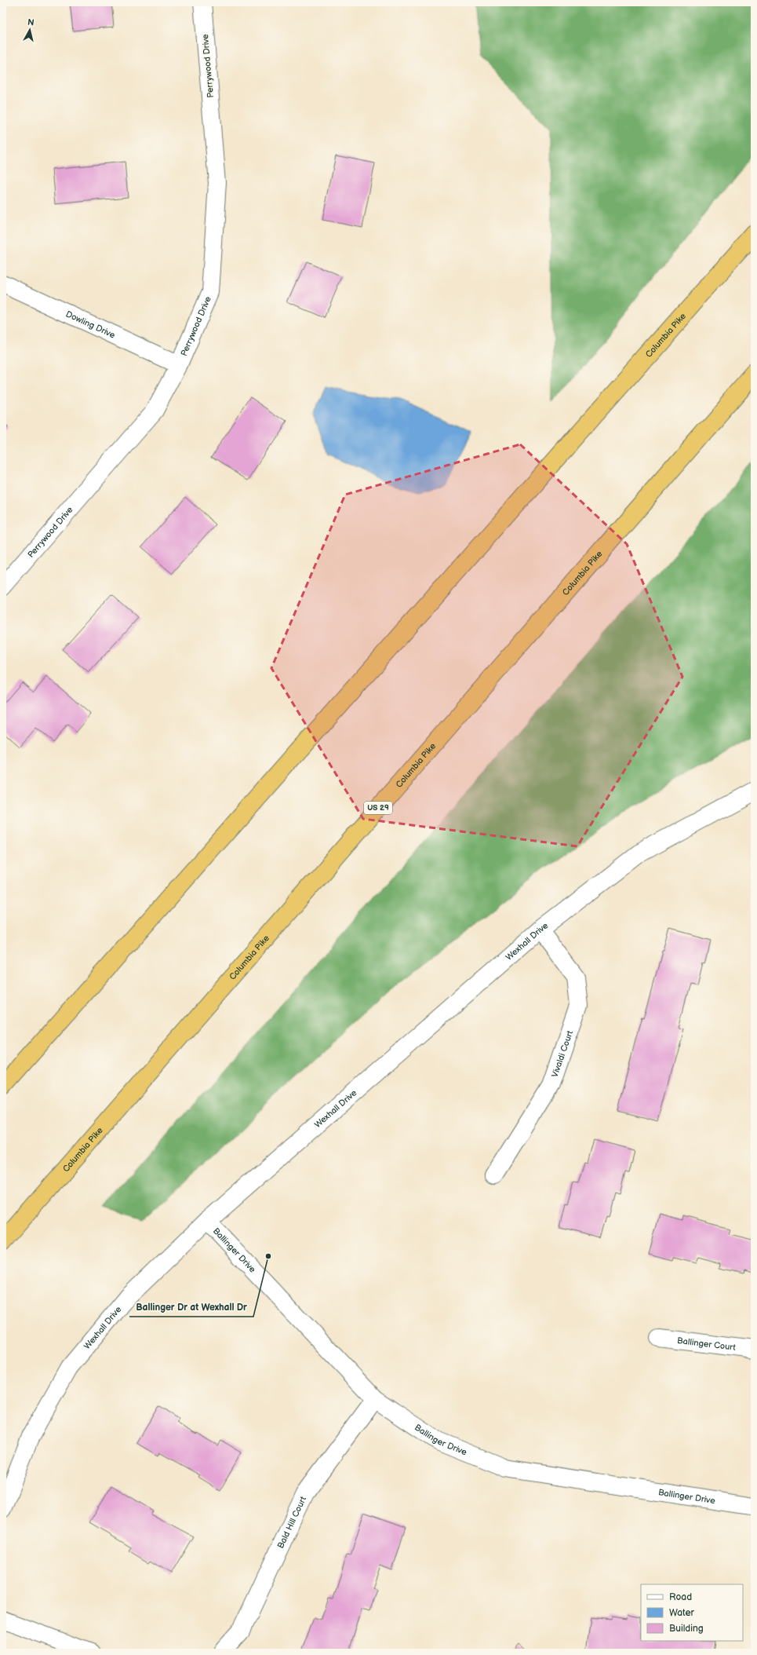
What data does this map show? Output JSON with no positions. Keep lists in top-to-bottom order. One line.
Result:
{"streets":{"highway":["Columbia Pike","US 29"],"street":["Perrywood Drive","Dowling Drive","Wexhall Drive","Vivaldi Court","Ballinger Drive","Ballinger Court","Bald Hill Court"]},"crossings":[["Perrywood Drive","Dowling Drive"],["Wexhall Drive","Vivaldi Court"],["Wexhall Drive","Ballinger Drive"],["Ballinger Drive","Bald Hill Court"]],"places":["Ballinger Dr at Wexhall Dr"],"legend":["Road","Water","Building"],"north":"top"}
